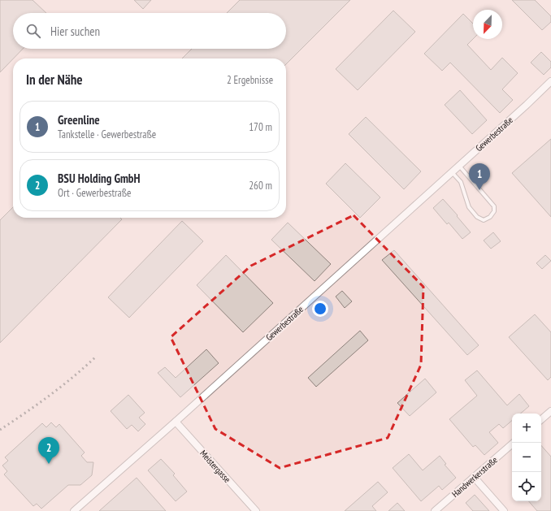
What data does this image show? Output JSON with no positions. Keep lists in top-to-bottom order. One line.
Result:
{"streets":{"street":["Gewerbestraße","Meistergasse","Handwerkerstraße"]},"crossings":[["Gewerbestraße","Meistergasse"]],"north":"bottom left","page":{"search":"Hier suchen","heading":["In der Nähe","2 Ergebnisse"],"list":[{"mark":"1","name":"Greenline","note":"Tankstelle · Gewerbestraße","value":"170 m"},{"mark":"2","name":"BSU Holding GmbH","note":"Ort · Gewerbestraße","value":"260 m"}],"pins":["1","2"],"map_buttons":["+","−"]}}
